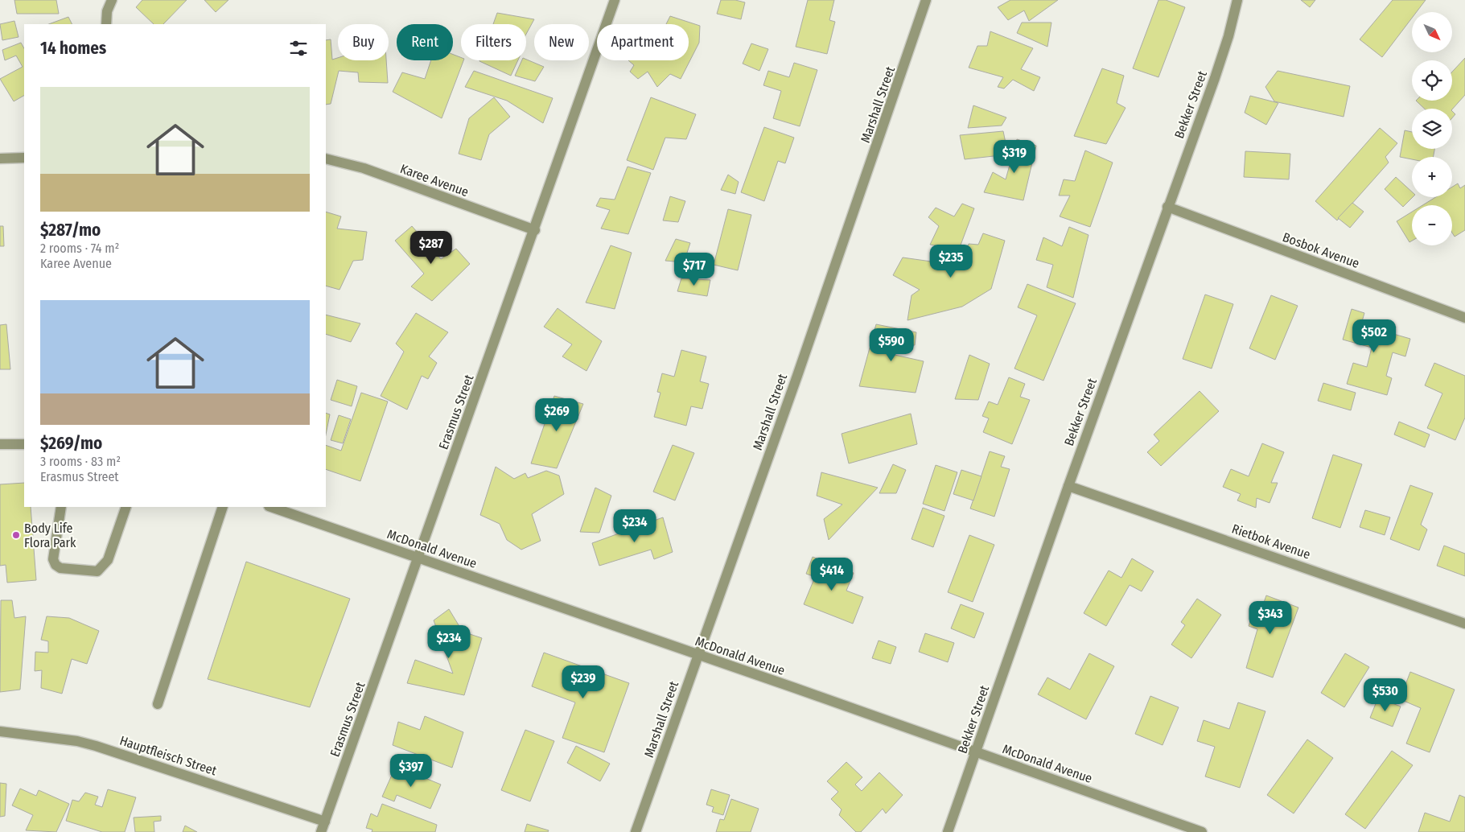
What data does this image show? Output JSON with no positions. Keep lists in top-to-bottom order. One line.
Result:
{"streets":{"street":["Marshall Street","Bekker Street","Karee Avenue","Bosbok Avenue","Erasmus Street","Rietbok Avenue","McDonald Avenue","Hauptfleisch Street"]},"crossings":[["Marshall Street","McDonald Avenue"],["Bekker Street","Bosbok Avenue"],["Bekker Street","Rietbok Avenue"],["Bekker Street","McDonald Avenue"],["Karee Avenue","Erasmus Street"],["Erasmus Street","McDonald Avenue"],["Erasmus Street","Hauptfleisch Street"]],"places":["Body Life Flora Park"],"north":"bottom right","page":{"map_buttons":["+","−"],"chip":["Buy","Rent","Filters","New","Apartment"],"heading":"14 homes","list":[{"name":"$287/mo","note":"2 rooms · 74 m² · Karee Avenue"},{"name":"$269/mo","note":"3 rooms · 83 m² · Erasmus Street"}],"price":["$319","$287","$235","$717","$502","$590","$269","$234","$414","$343","$234","$239","$530","$397"]}}
